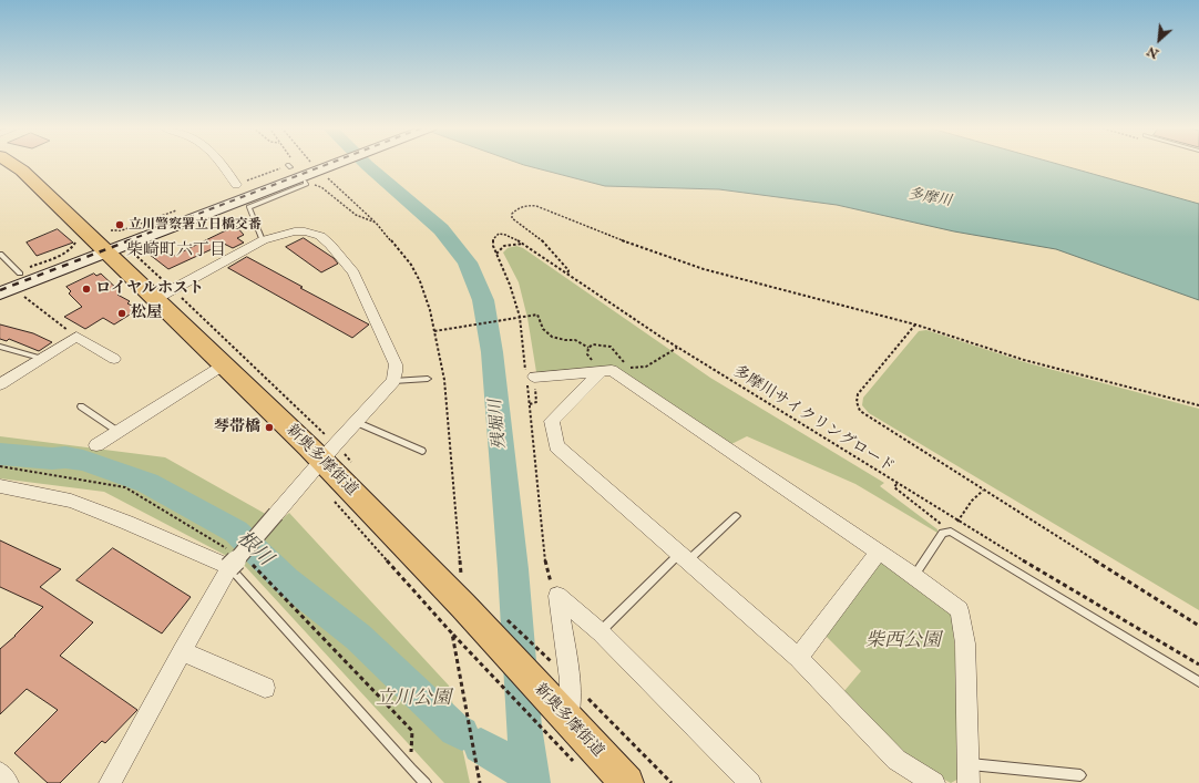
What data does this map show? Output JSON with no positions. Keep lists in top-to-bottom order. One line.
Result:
{"streets":{"main road":["新奥多摩街道"],"path":["多摩川サイクリングロード"]},"districts":["柴崎町六丁目"],"water":["多摩川","残堀川","根川"],"parks":["柴西公園","立川公園"],"places":["立川警察署立日橋交番","ロイヤルホスト","松屋","琴帯橋"],"north":"bottom left"}
